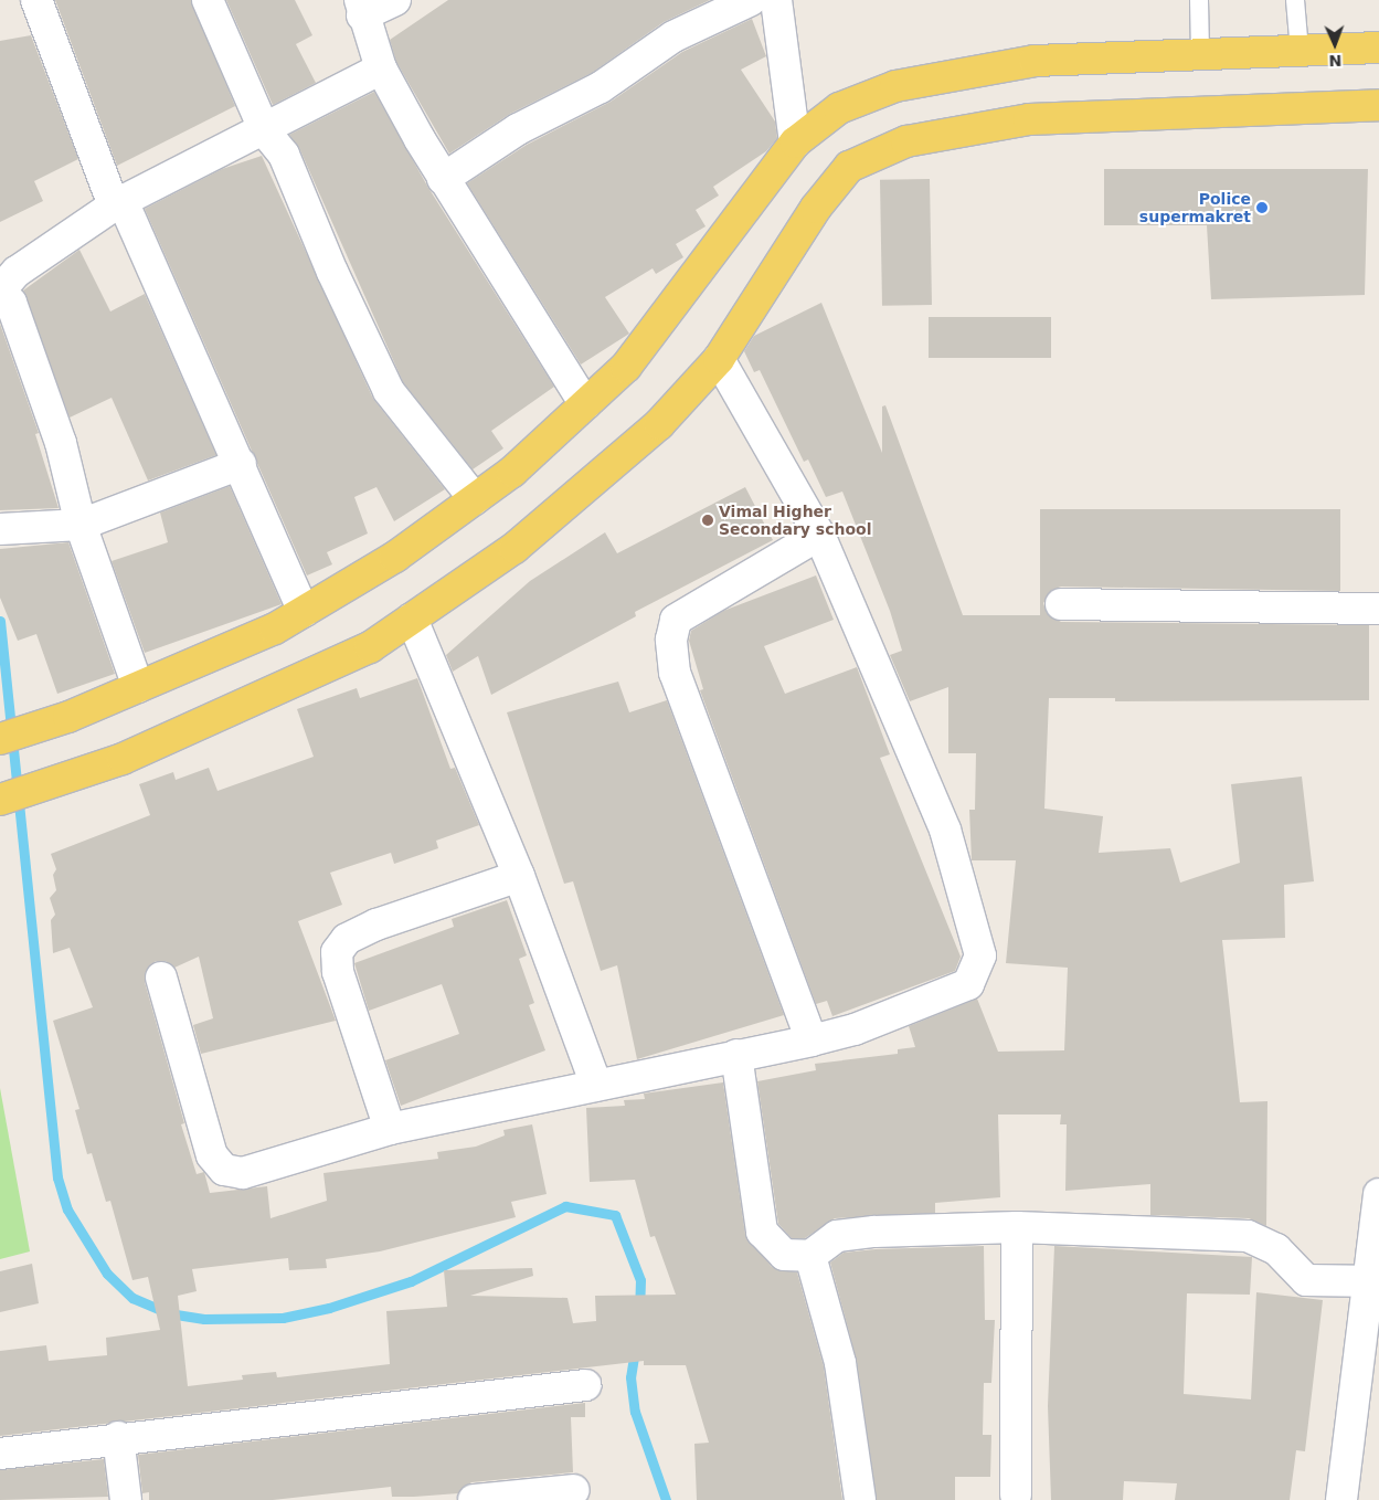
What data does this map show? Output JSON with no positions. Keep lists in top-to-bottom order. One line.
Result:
{"places":["Police supermakret","Vimal Higher Secondary school"],"north":"bottom"}
